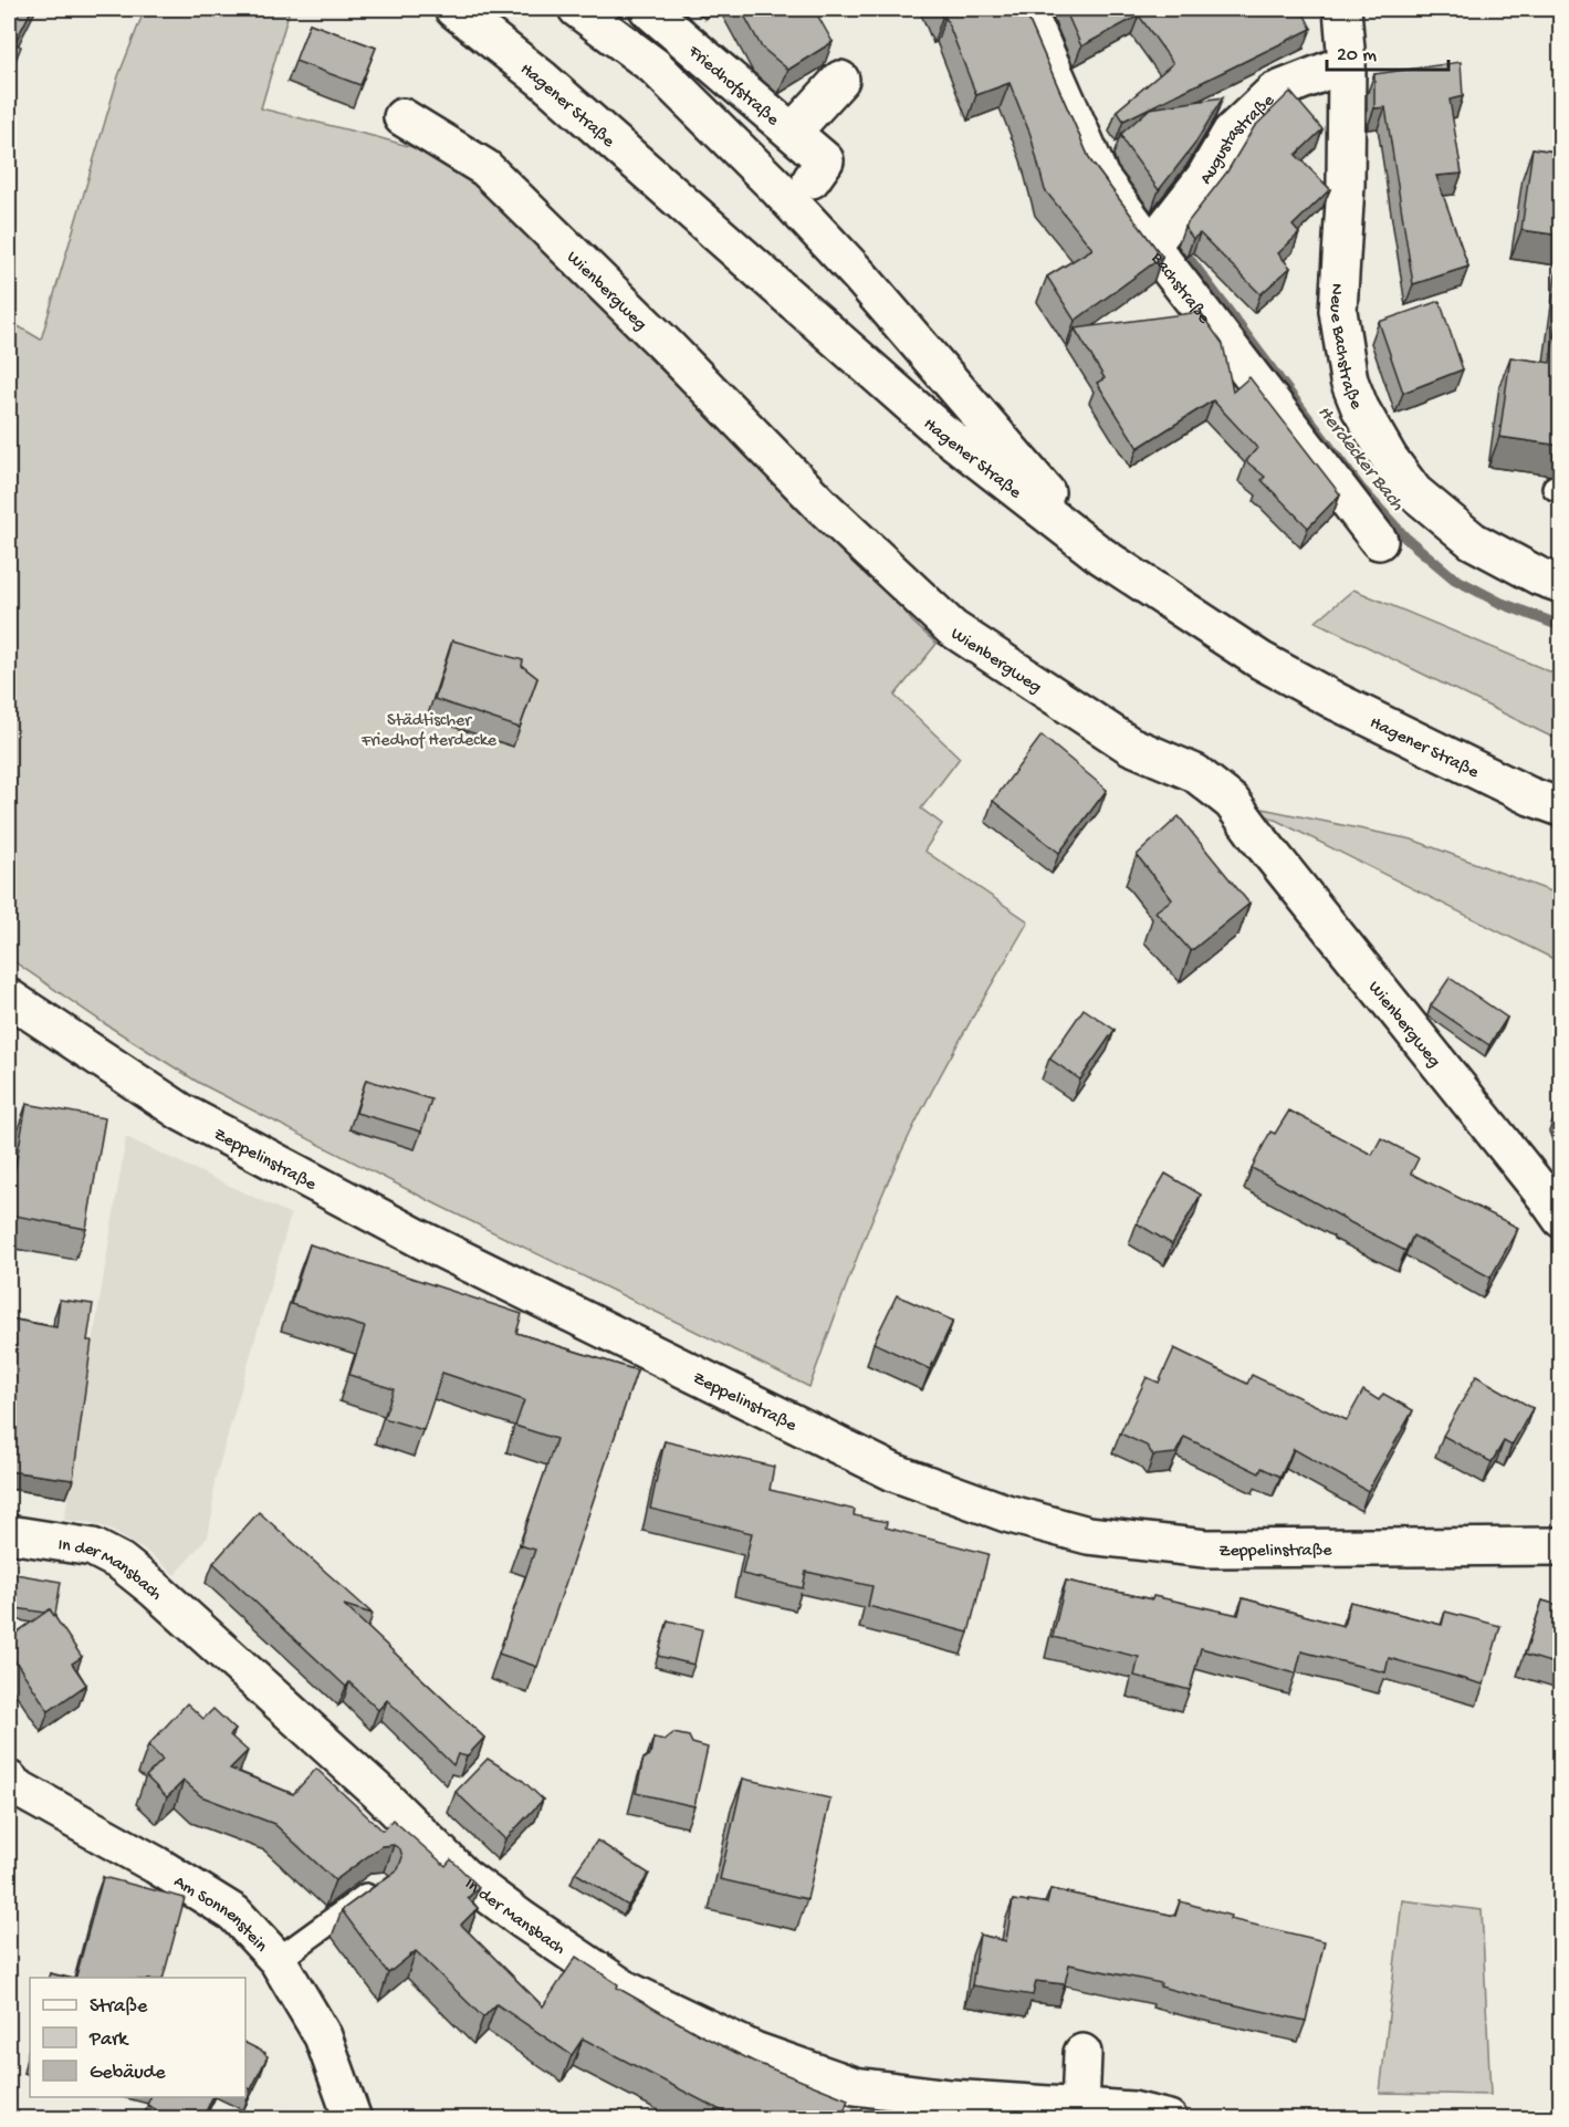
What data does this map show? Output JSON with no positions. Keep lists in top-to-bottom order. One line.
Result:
{"streets":{"street":["Friedhofstraße","Hagener Straße","Augustastraße","Bachstraße","Wienbergweg","Neue Bachstraße","Zeppelinstraße","In der Mansbach","Am Sonnenstein"]},"crossings":[["Augustastraße","Bachstraße"],["Augustastraße","Neue Bachstraße"]],"water":["Herdecker Bach"],"parks":["Städtischer Friedhof Herdecke"],"legend":["Straße","Park","Gebäude"],"scale_bar":"20 m"}
